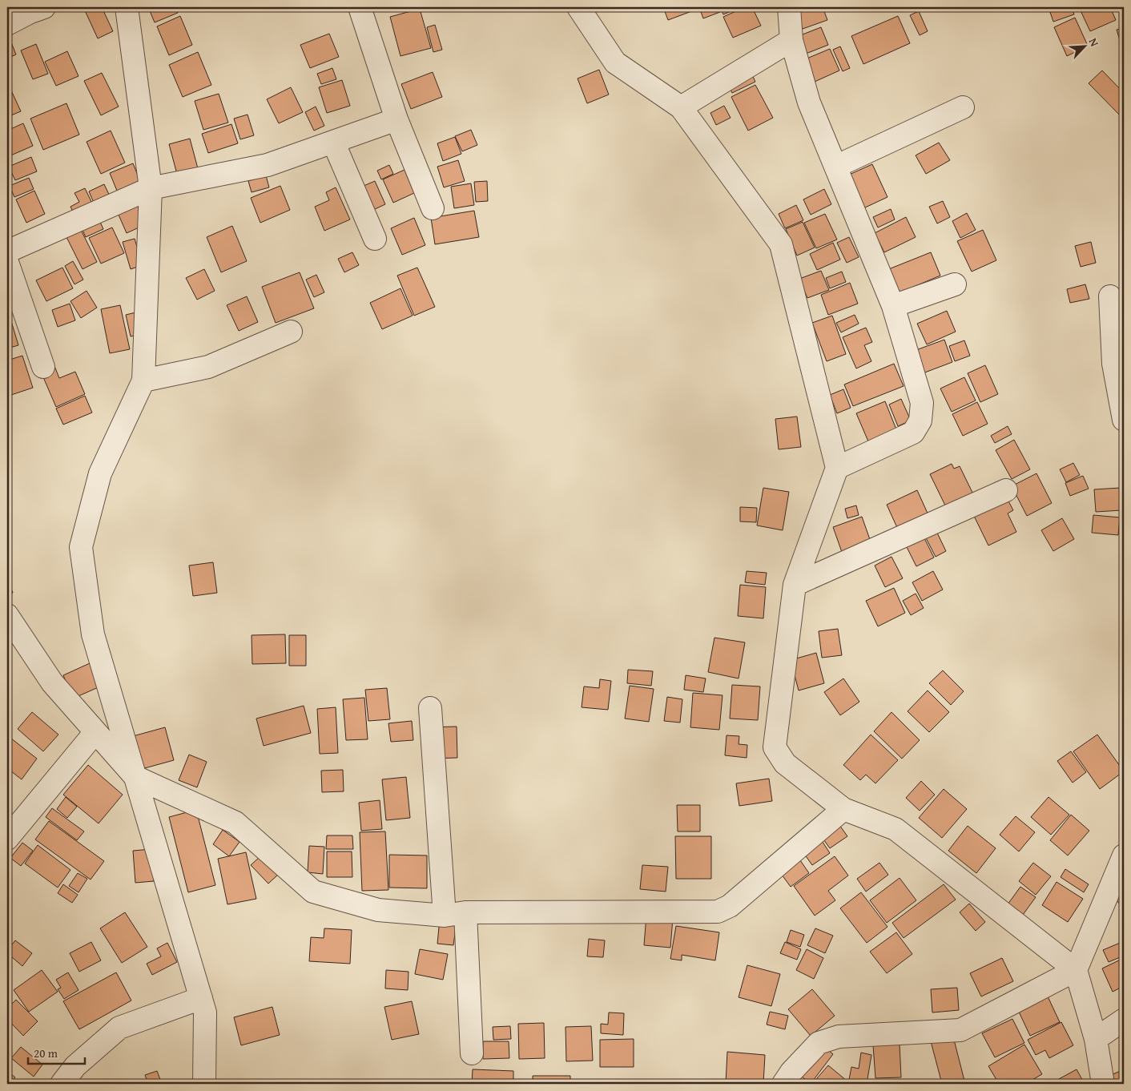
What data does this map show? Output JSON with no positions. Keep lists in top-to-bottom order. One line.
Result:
{"scale_bar":"20 m","north":"top right"}
